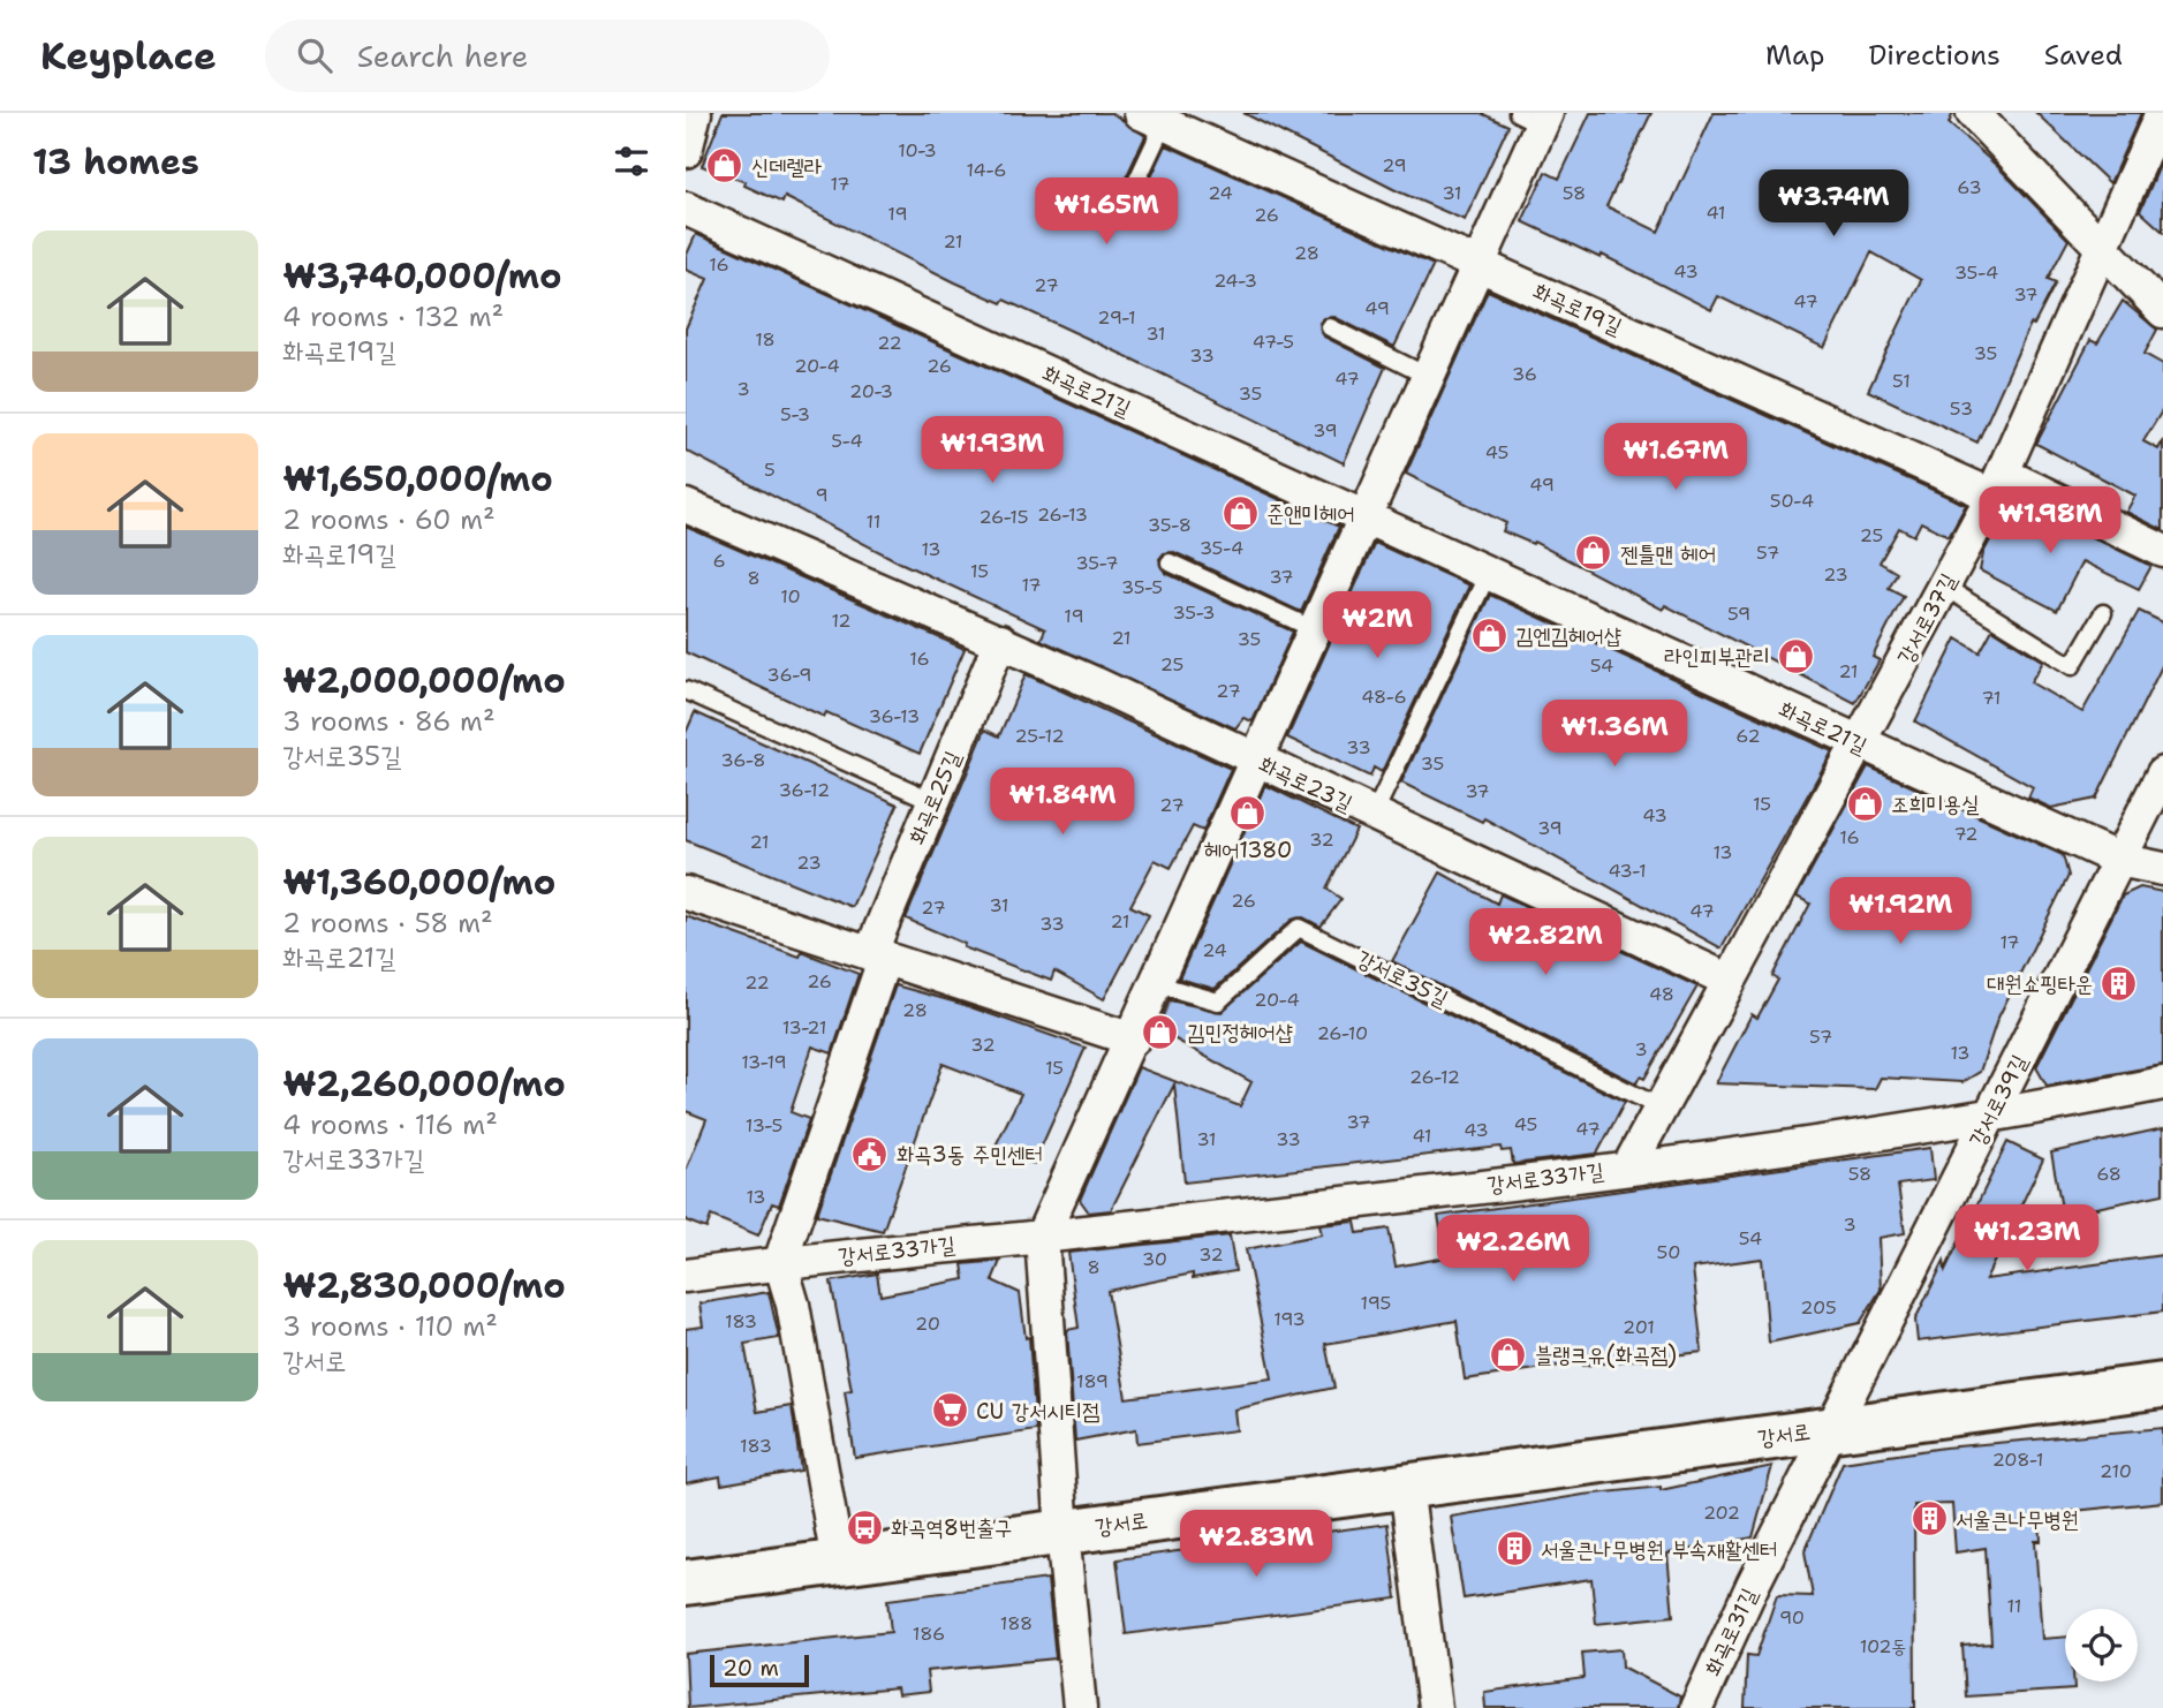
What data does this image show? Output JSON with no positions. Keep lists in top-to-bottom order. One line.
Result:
{"streets":{"main road":["강서로"],"street":["화곡로19길","화곡로21길","강서로37길","화곡로23길","화곡로25길","강서로39길","강서로33가길","화곡로31길"],"lane":["강서로35길"]},"crossings":[["화곡로19길","강서로37길"],["화곡로21길","강서로37길"],["화곡로21길","강서로39길"],["강서로37길","화곡로23길"],["화곡로23길","화곡로25길"],["강서로39길","강서로33가길"],["강서로39길","강서로"],["강서로39길","화곡로31길"],["강서로","화곡로31길"]],"places":{"shop":["신데렐라","준앤미헤어","젠틀맨 헤어","김엔김헤어샵","라인피부관리","조희미용실","헤어1380","김민정헤어샵","블랭크유(화곡점)"],"building":["대원쇼핑타운","서울큰나무병원","서울큰나무병원 부속재활센터"],"public building":["화곡3동 주민센터"],"supermarket":["CU 강서시티점"],"bus stop":["화곡역8번출구"]},"house_numbers":["10-3","29","14-6","17","63","24","31","58","41","19","26","21","28","16","43","35-4","24-3","27","37","47","49","29-1","31","18","47-5","22","35","33","20-4","26","36","47","51","3","20-3","35","53","5-3","39","5-4","45","5","49","9","50-4","26-13","26-15","11","35-8","25","35-4","13","57","6","35-7","15","23","37","8","17","35-5","10","35-3","59","19","12","21","35","16","25","54","21","36-9","27","48-6","71","36-13","25-12","62","33","36-8","35","36-12","37","15","27","43","39","72","16","32","21","13","23","43-1","26","31","27","47","21","33","17","24","26","22","48","20-4","28","13-21","26-10","57","32","3","13","13-19","15","26-12","37","45","13-5","47","43","41","31","33","58","68","13","3","54","50","32","30","8","195","205","193","183","20","201","189","183","208-1","210","202","11","90","188","186","102동"],"scale_bar":"20 m","page":{"header":"Keyplace","search":"Search here","nav":["Map","Directions","Saved"],"heading":"13 homes","price":["₩3.74M","₩1.65M","₩1.93M","₩1.67M","₩1.98M","₩2M","₩1.36M","₩1.84M","₩1.92M","₩2.82M","₩1.23M","₩2.26M","₩2.83M"],"list":[{"name":"₩3,740,000/mo","note":"4 rooms · 132 m² · 화곡로19길"},{"name":"₩1,650,000/mo","note":"2 rooms · 60 m² · 화곡로19길"},{"name":"₩2,000,000/mo","note":"3 rooms · 86 m² · 강서로35길"},{"name":"₩1,360,000/mo","note":"2 rooms · 58 m² · 화곡로21길"},{"name":"₩2,260,000/mo","note":"4 rooms · 116 m² · 강서로33가길"},{"name":"₩2,830,000/mo","note":"3 rooms · 110 m² · 강서로"}],"scale":"20 m"}}
